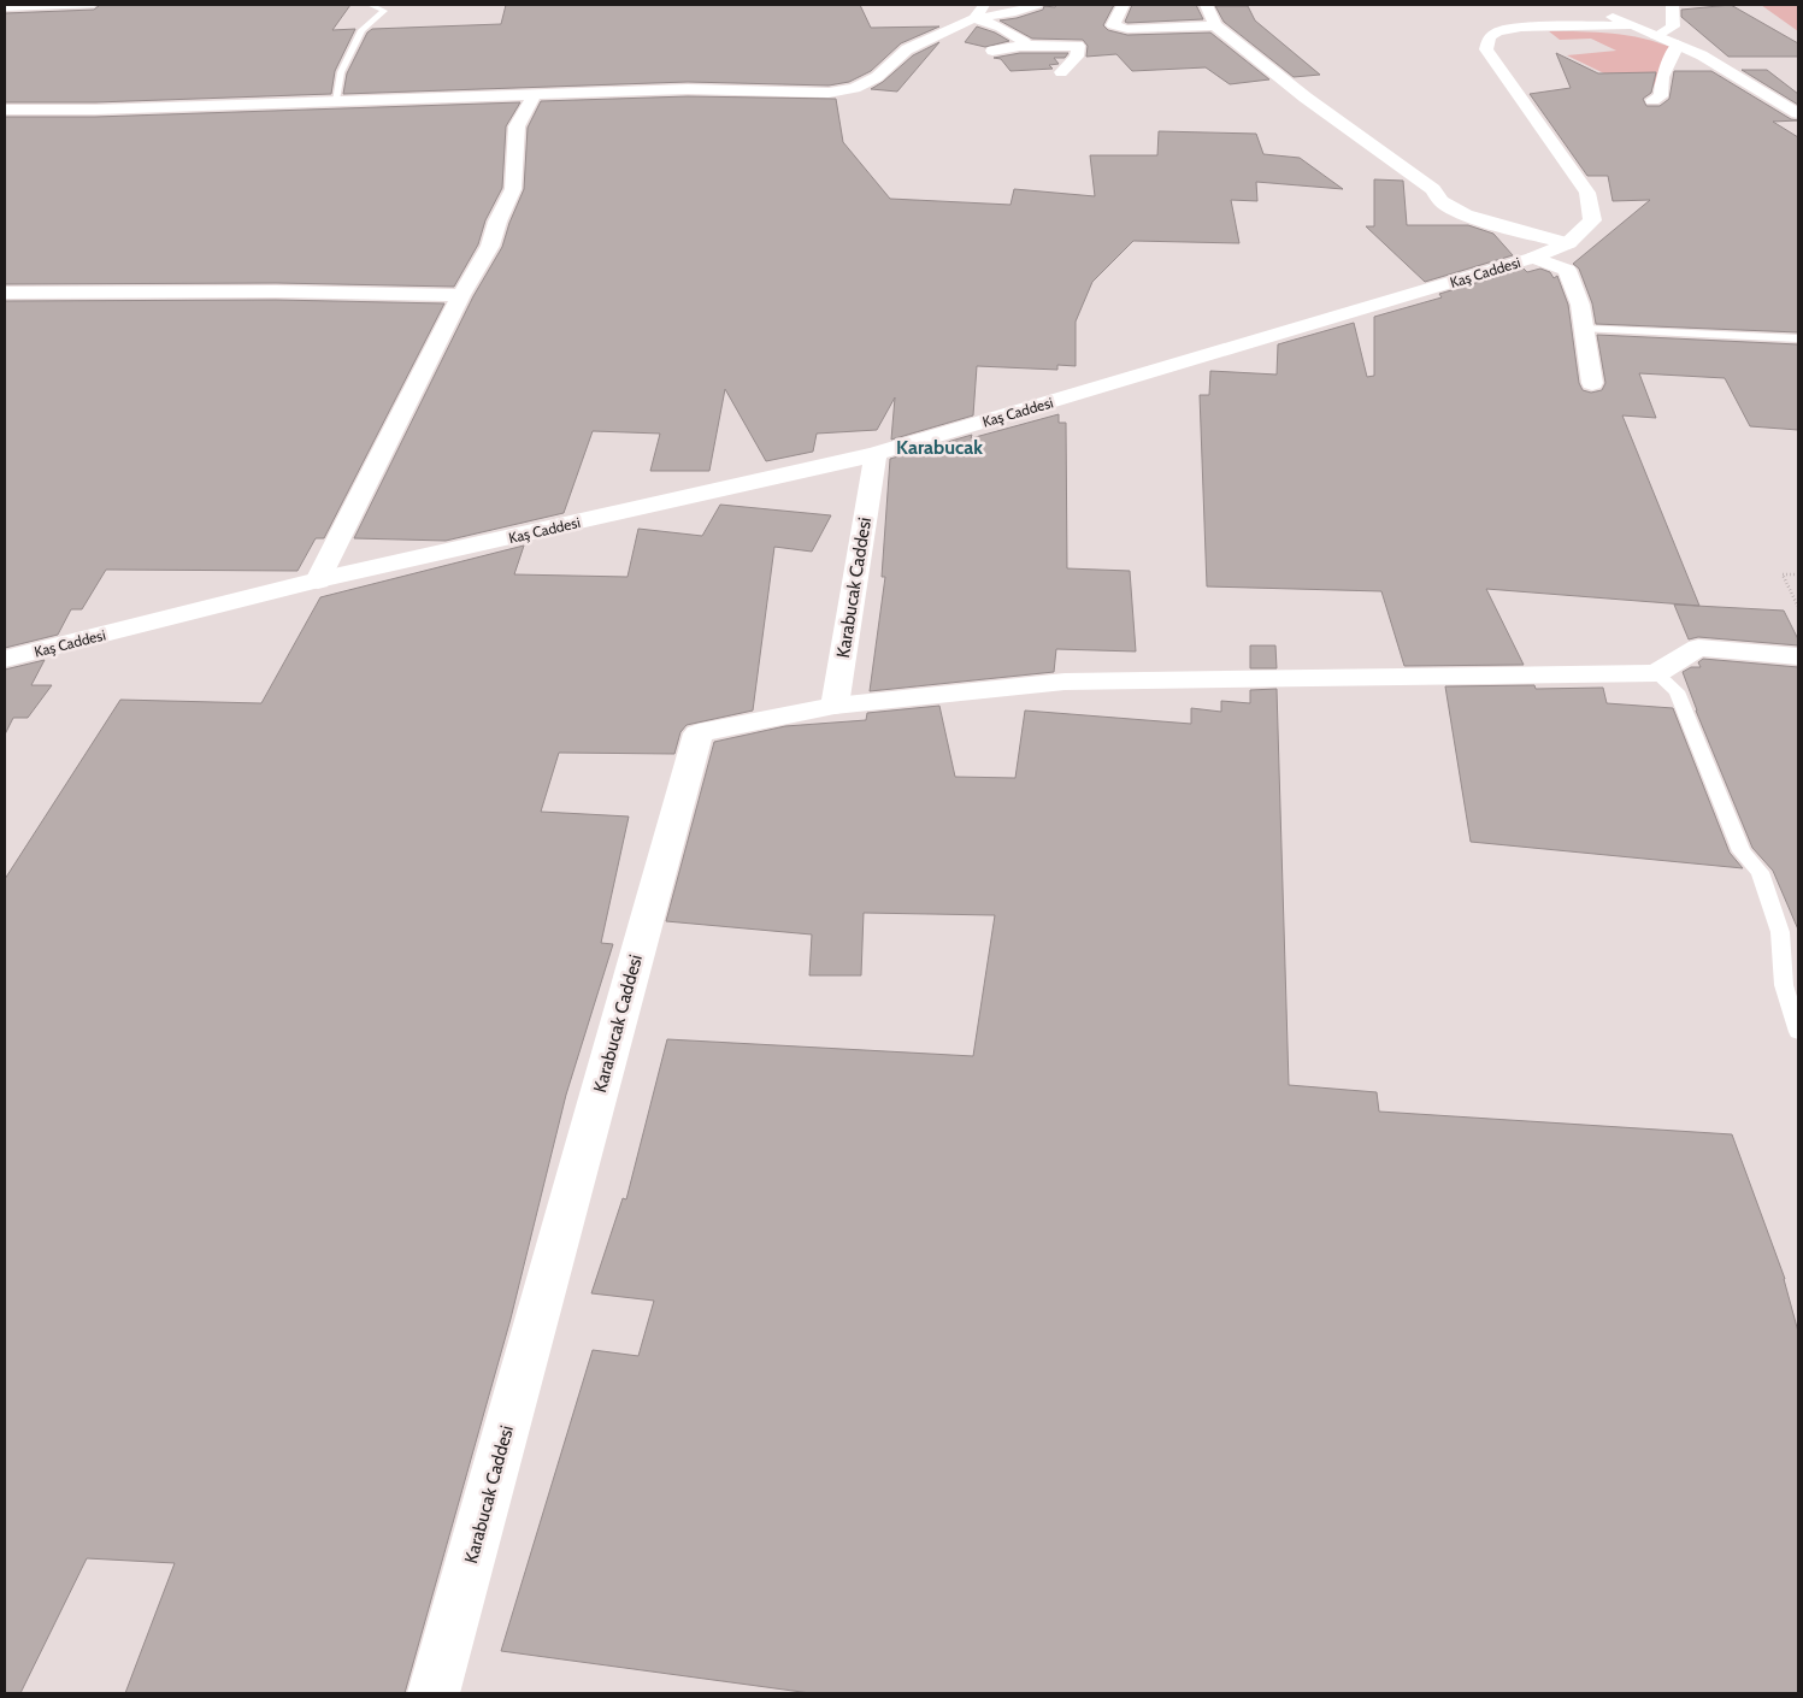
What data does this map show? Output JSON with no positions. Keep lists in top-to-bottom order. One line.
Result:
{"streets":{"street":["Kaş Caddesi","Karabucak Caddesi"]},"crossings":[["Kaş Caddesi","Karabucak Caddesi"]],"districts":["Karabucak"]}
